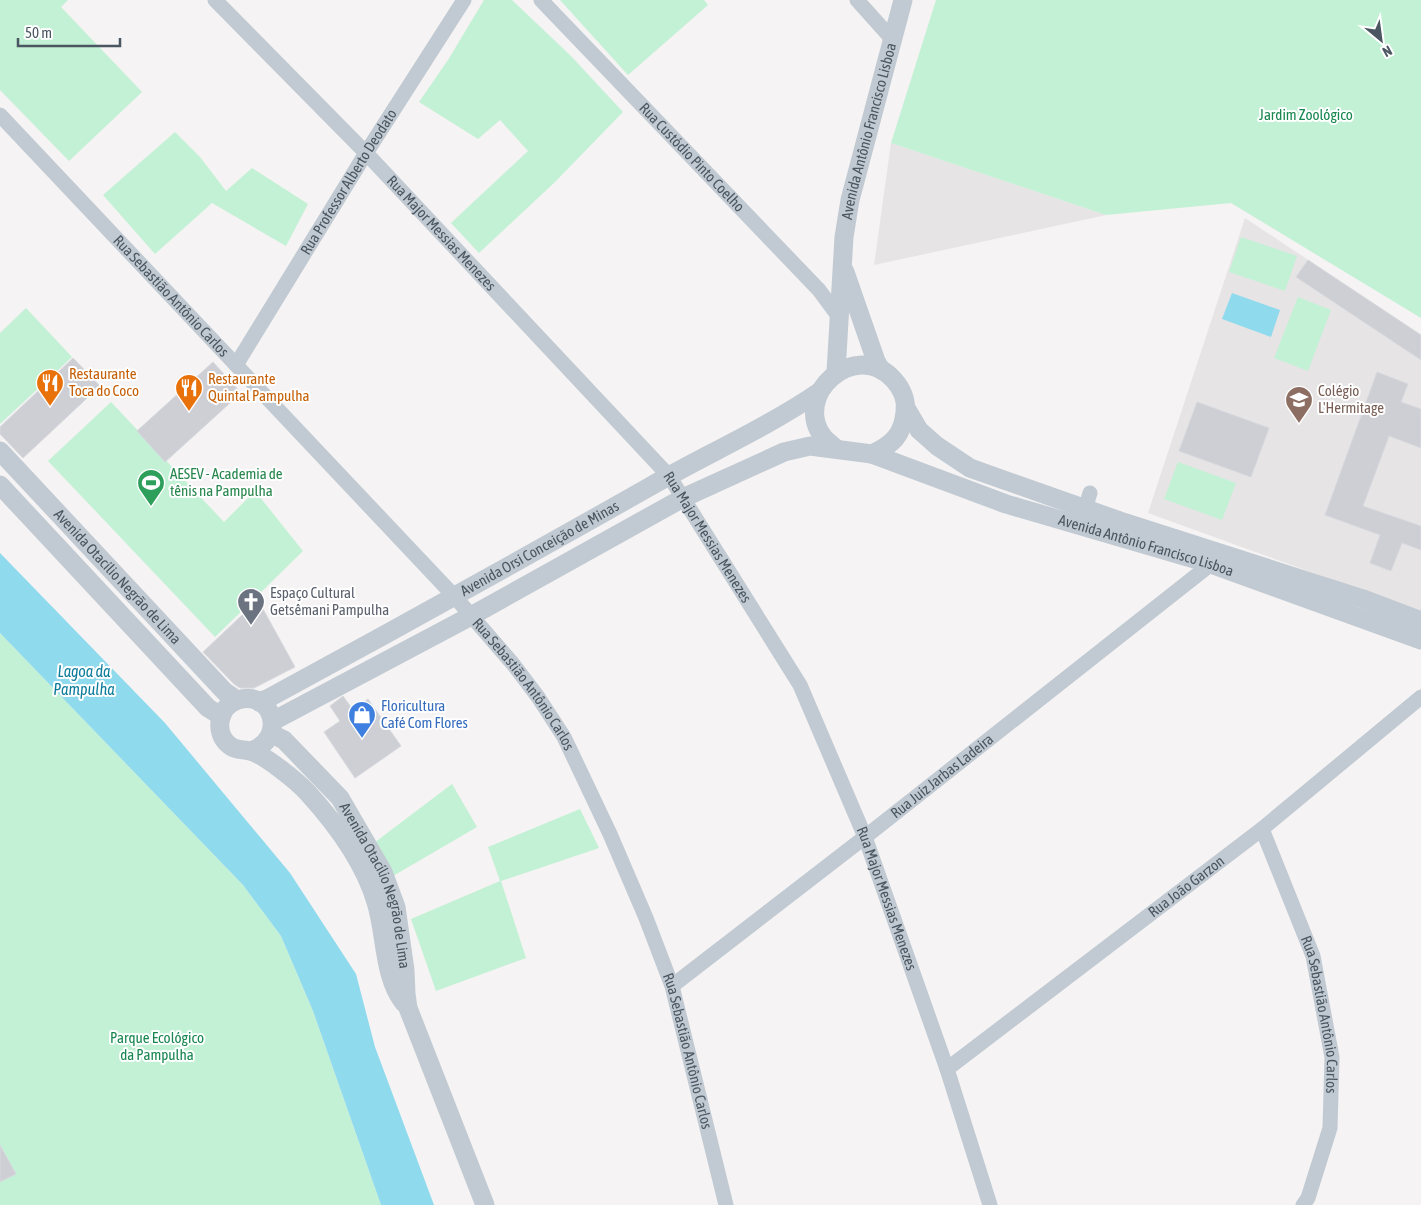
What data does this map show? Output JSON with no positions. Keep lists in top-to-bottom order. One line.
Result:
{"streets":{"street":["Avenida Antônio Francisco Lisboa","Rua Custódio Pinto Coelho","Rua Professor Alberto Deodato","Rua Major Messias Menezes","Rua Sebastião Antônio Carlos","Avenida Orsi Conceição de Minas","Avenida Otacílio Negrão de Lima","Rua Juiz Jarbas Ladeira","Rua João Garzon"]},"crossings":[["Avenida Antônio Francisco Lisboa","Rua Custódio Pinto Coelho"],["Avenida Antônio Francisco Lisboa","Avenida Orsi Conceição de Minas"],["Avenida Antônio Francisco Lisboa","Rua Juiz Jarbas Ladeira"],["Rua Professor Alberto Deodato","Rua Major Messias Menezes"],["Rua Professor Alberto Deodato","Rua Sebastião Antônio Carlos"],["Rua Major Messias Menezes","Avenida Orsi Conceição de Minas"],["Rua Major Messias Menezes","Rua Juiz Jarbas Ladeira"],["Rua Major Messias Menezes","Rua João Garzon"],["Rua Sebastião Antônio Carlos","Avenida Orsi Conceição de Minas"],["Rua Sebastião Antônio Carlos","Rua Juiz Jarbas Ladeira"],["Rua Sebastião Antônio Carlos","Rua João Garzon"],["Avenida Orsi Conceição de Minas","Avenida Otacílio Negrão de Lima"]],"water":["Lagoa da Pampulha"],"parks":["Jardim Zoológico","Parque Ecológico da Pampulha"],"places":{"restaurant":["Restaurante Toca do Coco","Restaurante Quintal Pampulha"],"school or university":["Colégio L'Hermitage"],"sports":["AESEV - Academia de tênis na Pampulha"],"church":["Espaço Cultural Getsêmani Pampulha"],"shop":["Floricultura Café Com Flores"]},"scale_bar":"50 m","north":"bottom right"}
